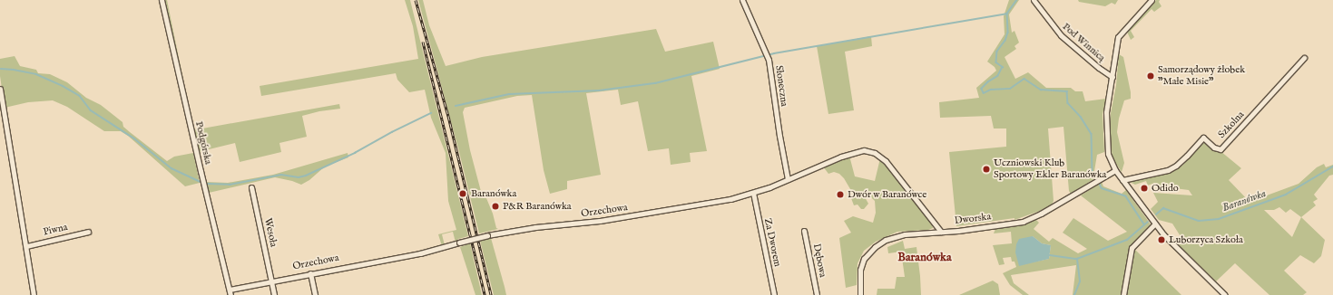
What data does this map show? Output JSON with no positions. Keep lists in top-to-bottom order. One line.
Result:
{"streets":{"street":["Pod Winnicą","Słoneczna","Szkolna","Podgórska","Orzechowa","Dworska","Piwna","Wesoła","Za Dworem","Dębowa"]},"crossings":[["Słoneczna","Orzechowa"],["Podgórska","Orzechowa"],["Orzechowa","Dworska"],["Orzechowa","Wesoła"],["Orzechowa","Za Dworem"]],"districts":["Baranówka"],"water":["Baranówka"],"places":["Samorządowy żłobek \"Małe Misie\"","Uczniowski Klub Sportowy Ekler Baranówka","Odido","Baranówka","Dwór w Baranówce","P&R Baranówka","Luborzyca Szkoła"]}
